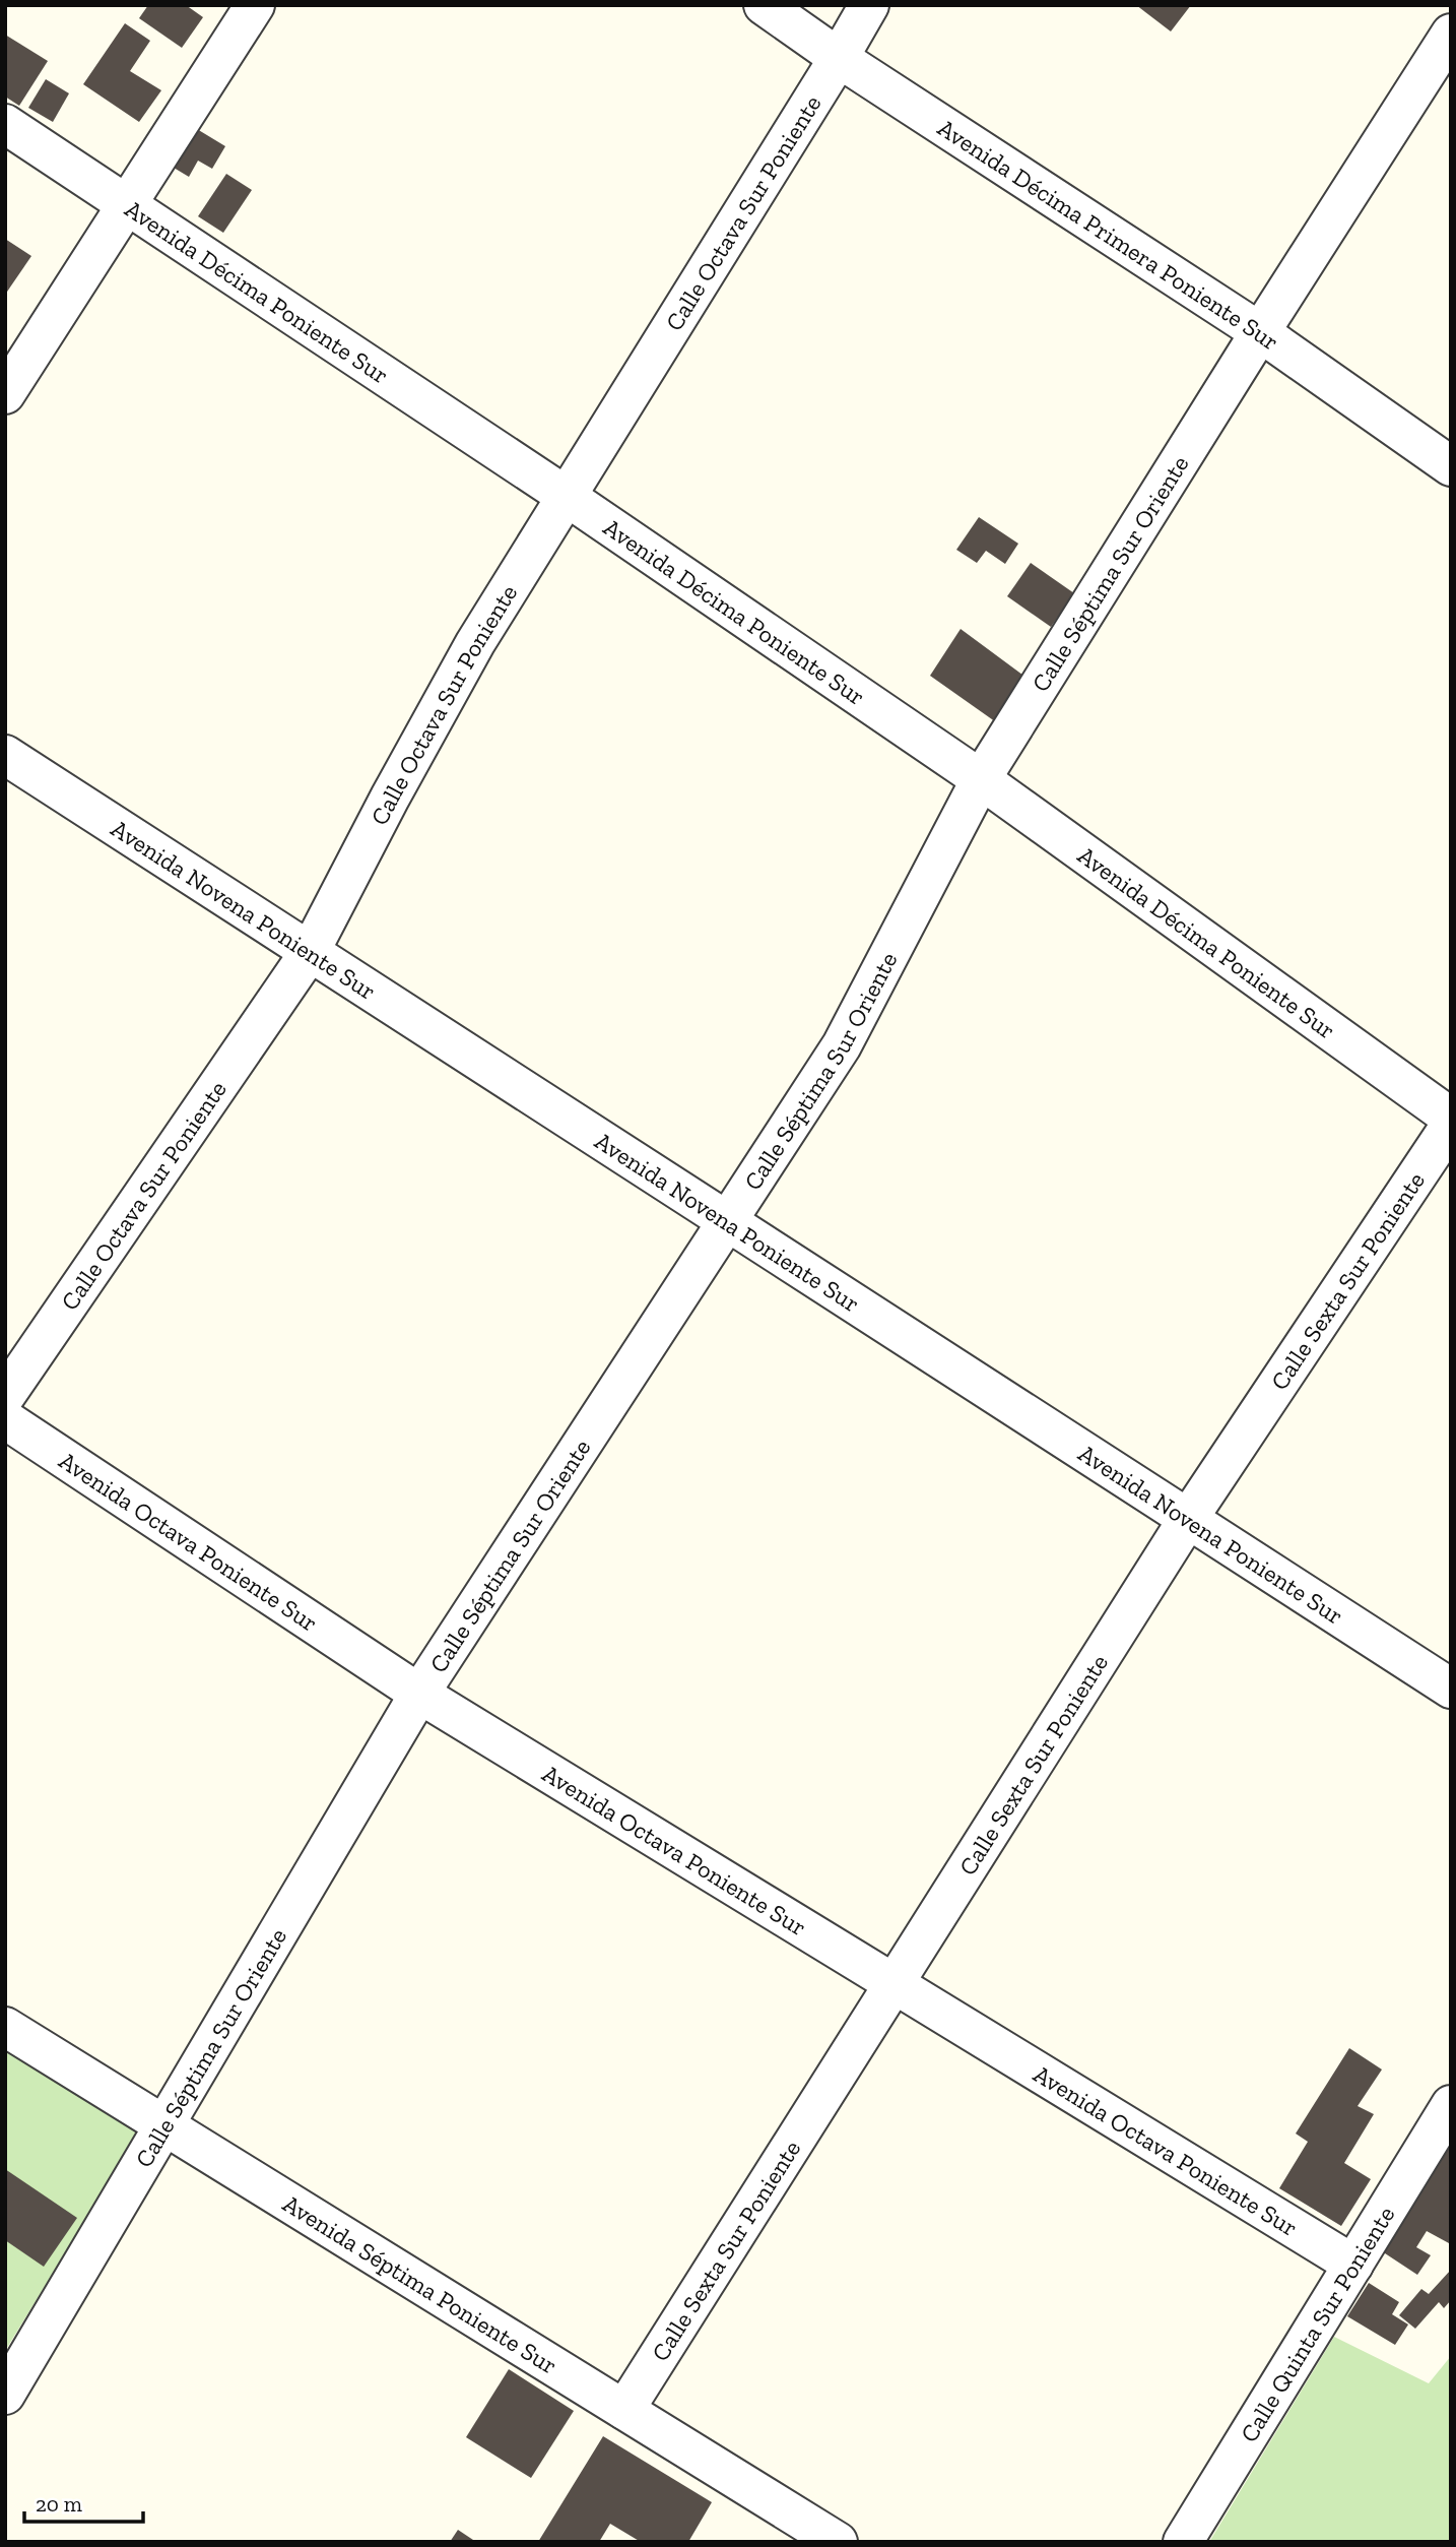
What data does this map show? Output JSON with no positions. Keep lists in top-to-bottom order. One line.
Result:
{"streets":{"street":["Calle Octava Sur Poniente","Avenida Décima Primera Poniente Sur","Avenida Décima Poniente Sur","Calle Séptima Sur Oriente","Avenida Novena Poniente Sur","Calle Sexta Sur Poniente","Avenida Octava Poniente Sur","Avenida Séptima Poniente Sur","Calle Quinta Sur Poniente"]},"crossings":[["Calle Octava Sur Poniente","Avenida Décima Primera Poniente Sur"],["Calle Octava Sur Poniente","Avenida Décima Poniente Sur"],["Calle Octava Sur Poniente","Avenida Novena Poniente Sur"],["Avenida Décima Primera Poniente Sur","Calle Séptima Sur Oriente"],["Avenida Décima Poniente Sur","Calle Séptima Sur Oriente"],["Calle Séptima Sur Oriente","Avenida Novena Poniente Sur"],["Calle Séptima Sur Oriente","Avenida Octava Poniente Sur"],["Calle Séptima Sur Oriente","Avenida Séptima Poniente Sur"],["Avenida Novena Poniente Sur","Calle Sexta Sur Poniente"],["Calle Sexta Sur Poniente","Avenida Octava Poniente Sur"],["Calle Sexta Sur Poniente","Avenida Séptima Poniente Sur"],["Avenida Octava Poniente Sur","Calle Quinta Sur Poniente"]],"scale_bar":"20 m"}
